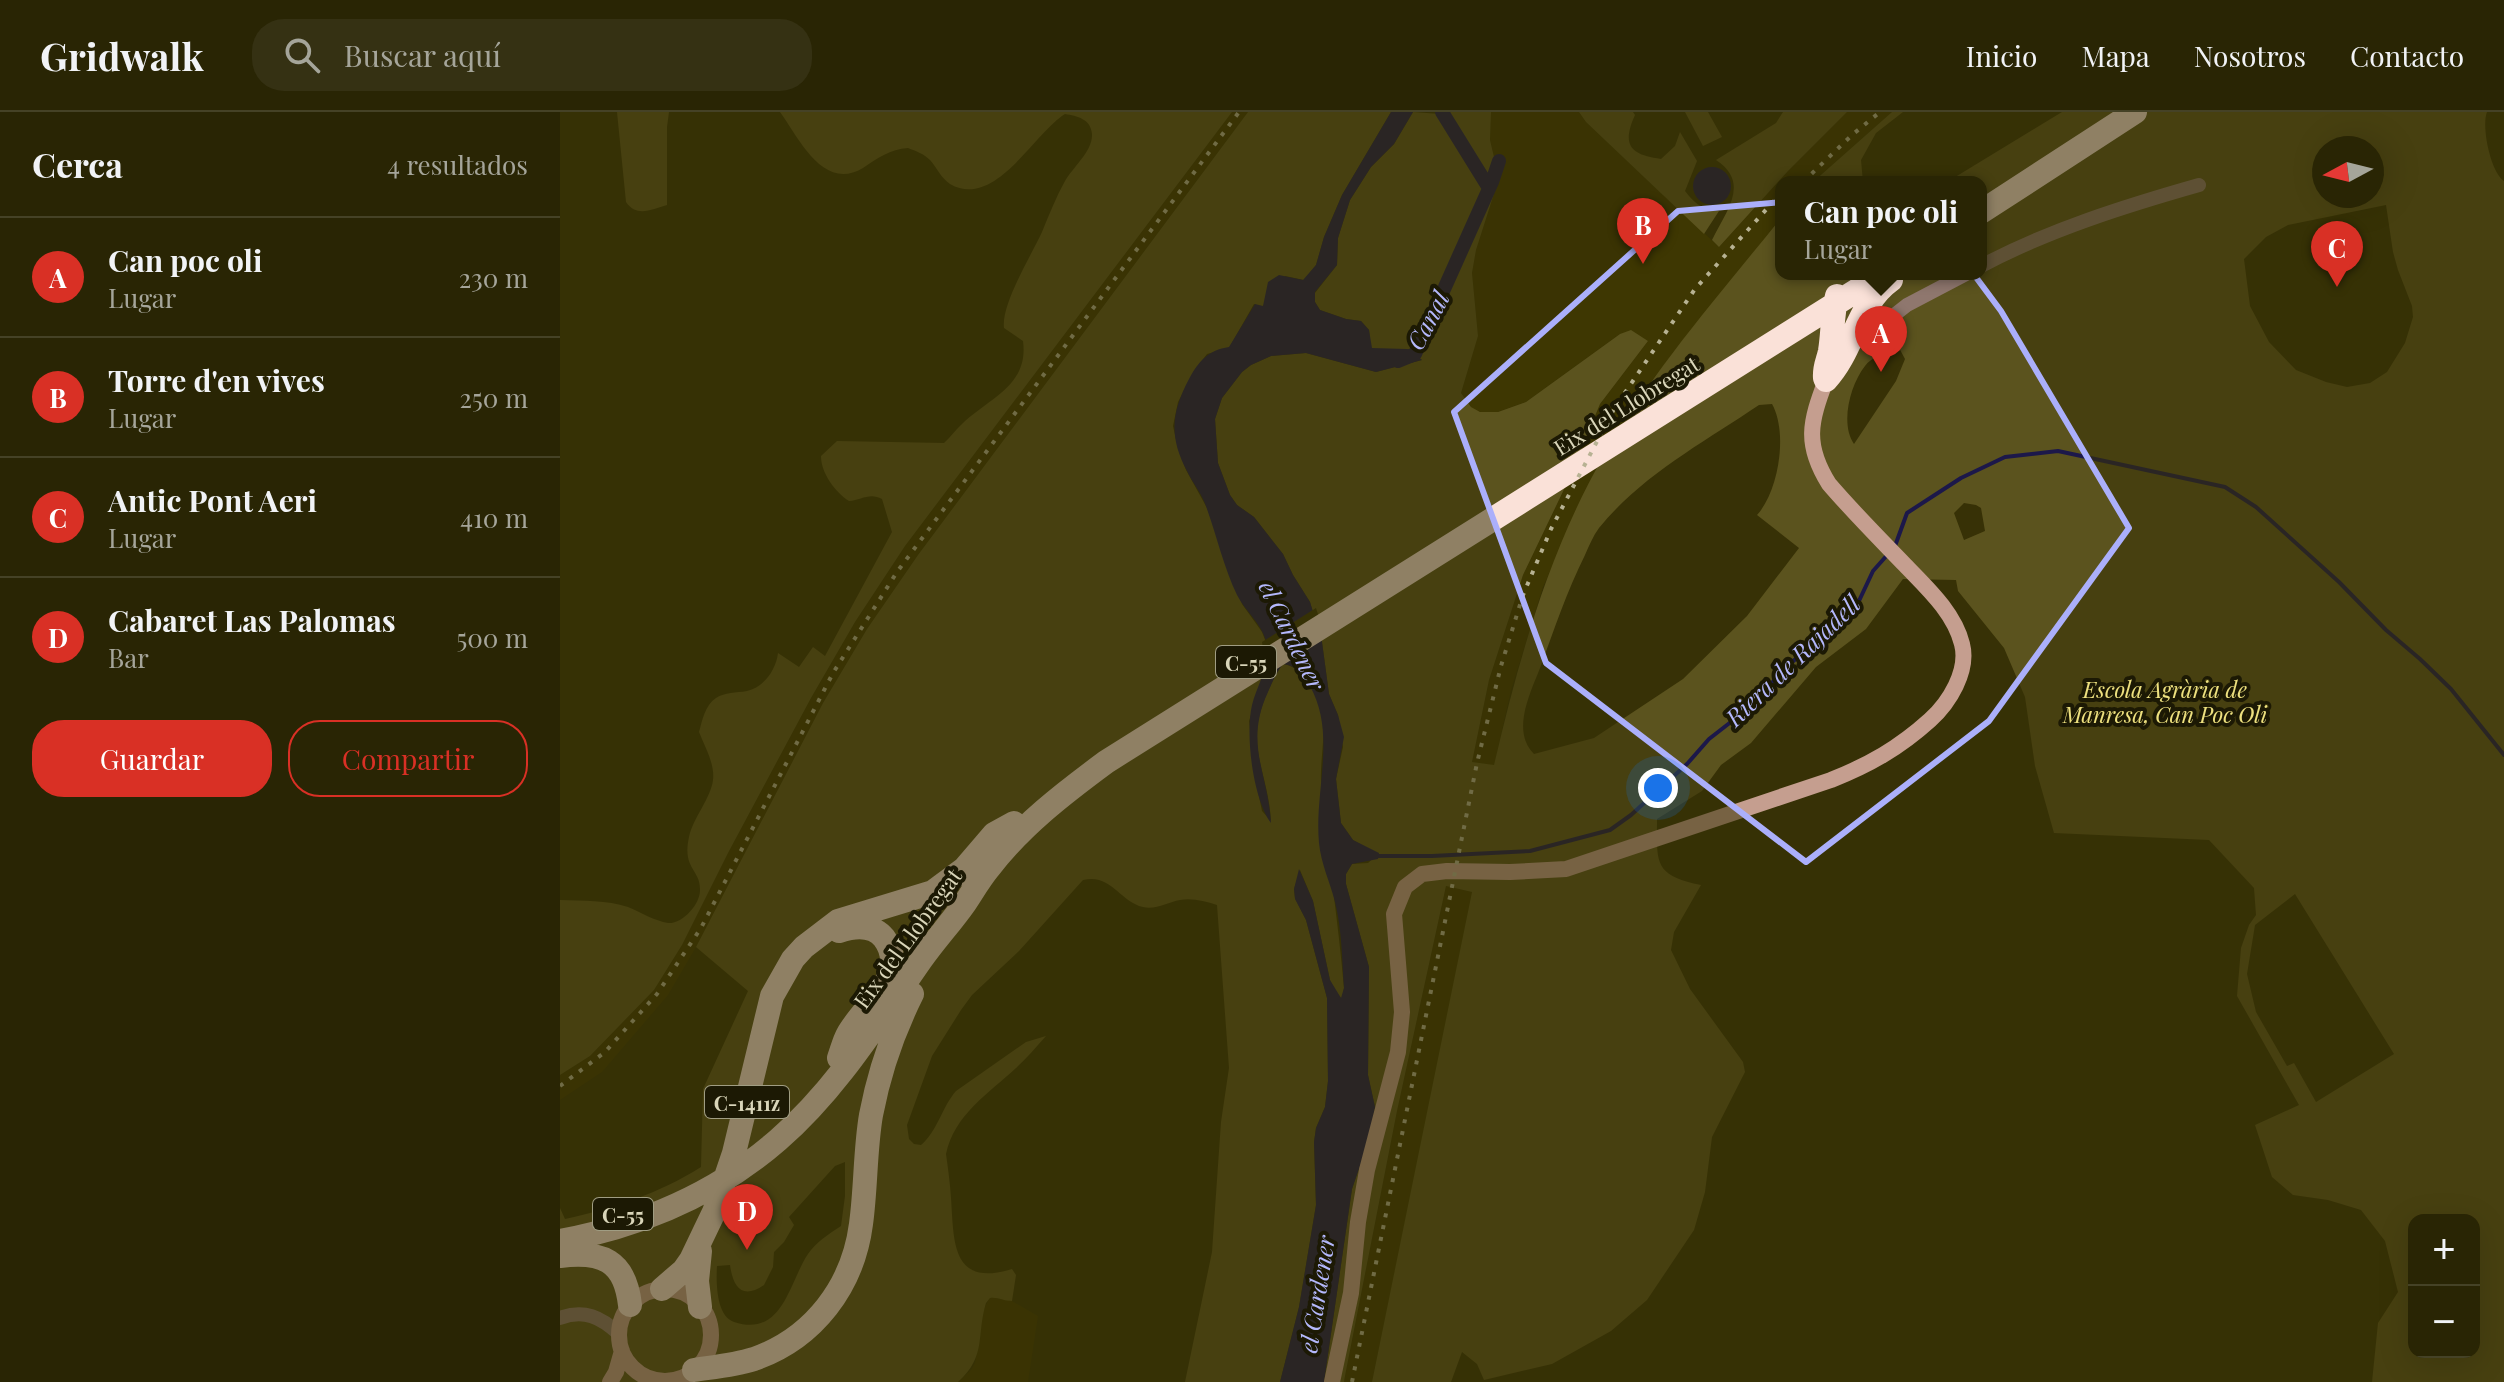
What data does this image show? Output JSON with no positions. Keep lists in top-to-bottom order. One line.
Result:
{"streets":{"highway":["Eix del Llobregat","C-55","C-1411z"]},"crossings":[["Eix del Llobregat","C-55"]],"water":["Canal","el Cardener","Riera de Rajadell"],"parks":["Escola Agrària de Manresa, Can Poc Oli"],"north":"left","page":{"header":"Gridwalk","search":"Buscar aquí","nav":["Inicio","Mapa","Nosotros","Contacto"],"heading":["Cerca","4 resultados"],"popup":["Can poc oli","Lugar"],"pins":["B","C","A","D"],"list":[{"mark":"A","name":"Can poc oli","note":"Lugar","value":"230 m"},{"mark":"B","name":"Torre d'en vives","note":"Lugar","value":"250 m"},{"mark":"C","name":"Antic Pont Aeri","note":"Lugar","value":"410 m"},{"mark":"D","name":"Cabaret Las Palomas","note":"Bar","value":"500 m"}],"buttons":["Guardar","Compartir"],"map_buttons":["+","−"]}}
